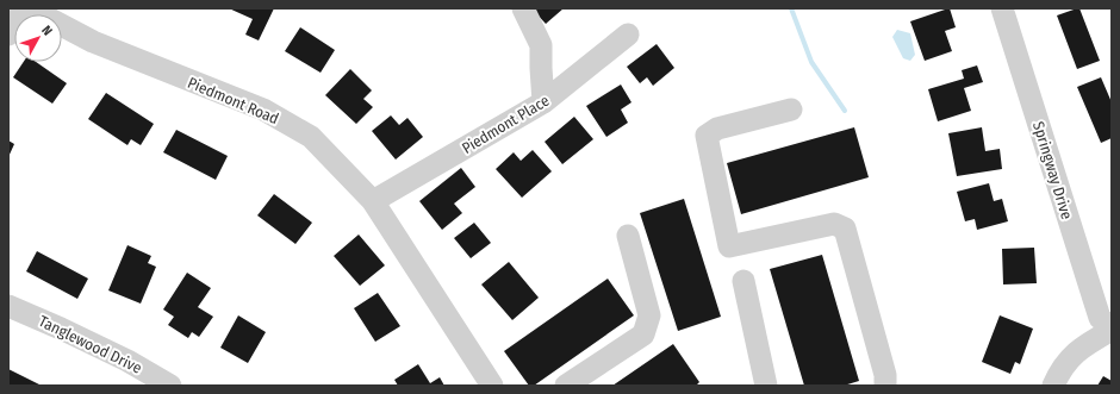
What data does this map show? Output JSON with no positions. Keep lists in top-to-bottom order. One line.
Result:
{"streets":{"street":["Piedmont Road","Piedmont Place","Springway Drive","Tanglewood Drive"]},"crossings":[["Piedmont Road","Piedmont Place"]],"north":"top right"}
